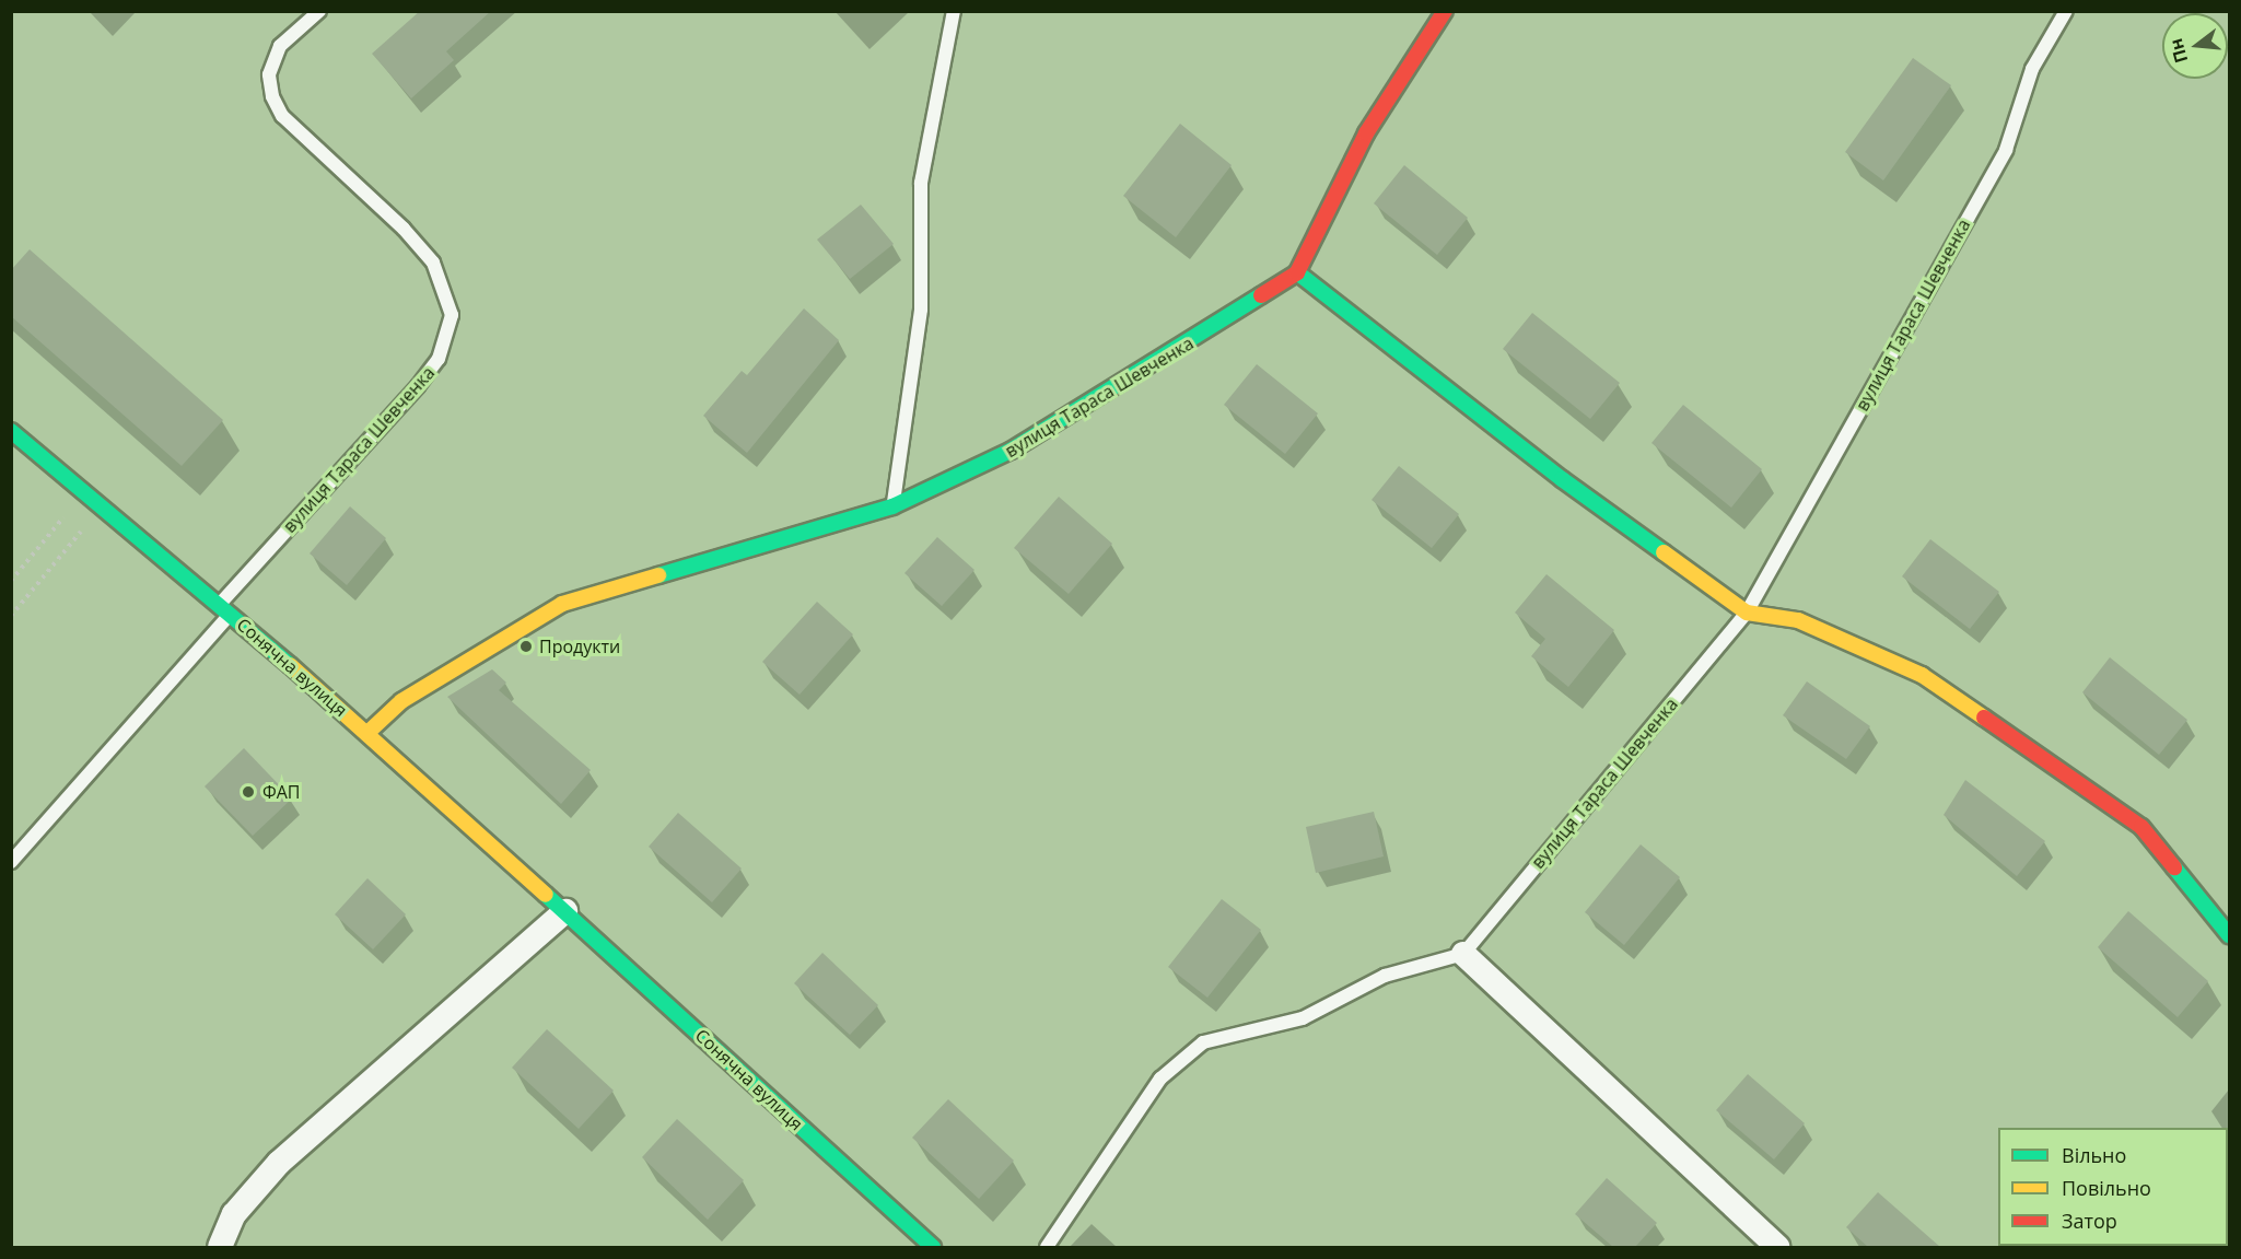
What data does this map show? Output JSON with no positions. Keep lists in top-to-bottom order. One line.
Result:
{"streets":{"street":["вулиця Тараса Шевченка","Сонячна вулиця"]},"crossings":[["вулиця Тараса Шевченка","Сонячна вулиця"]],"places":["Продукти","ФАП"],"legend":["Вільно","Повільно","Затор"],"north":"left"}
